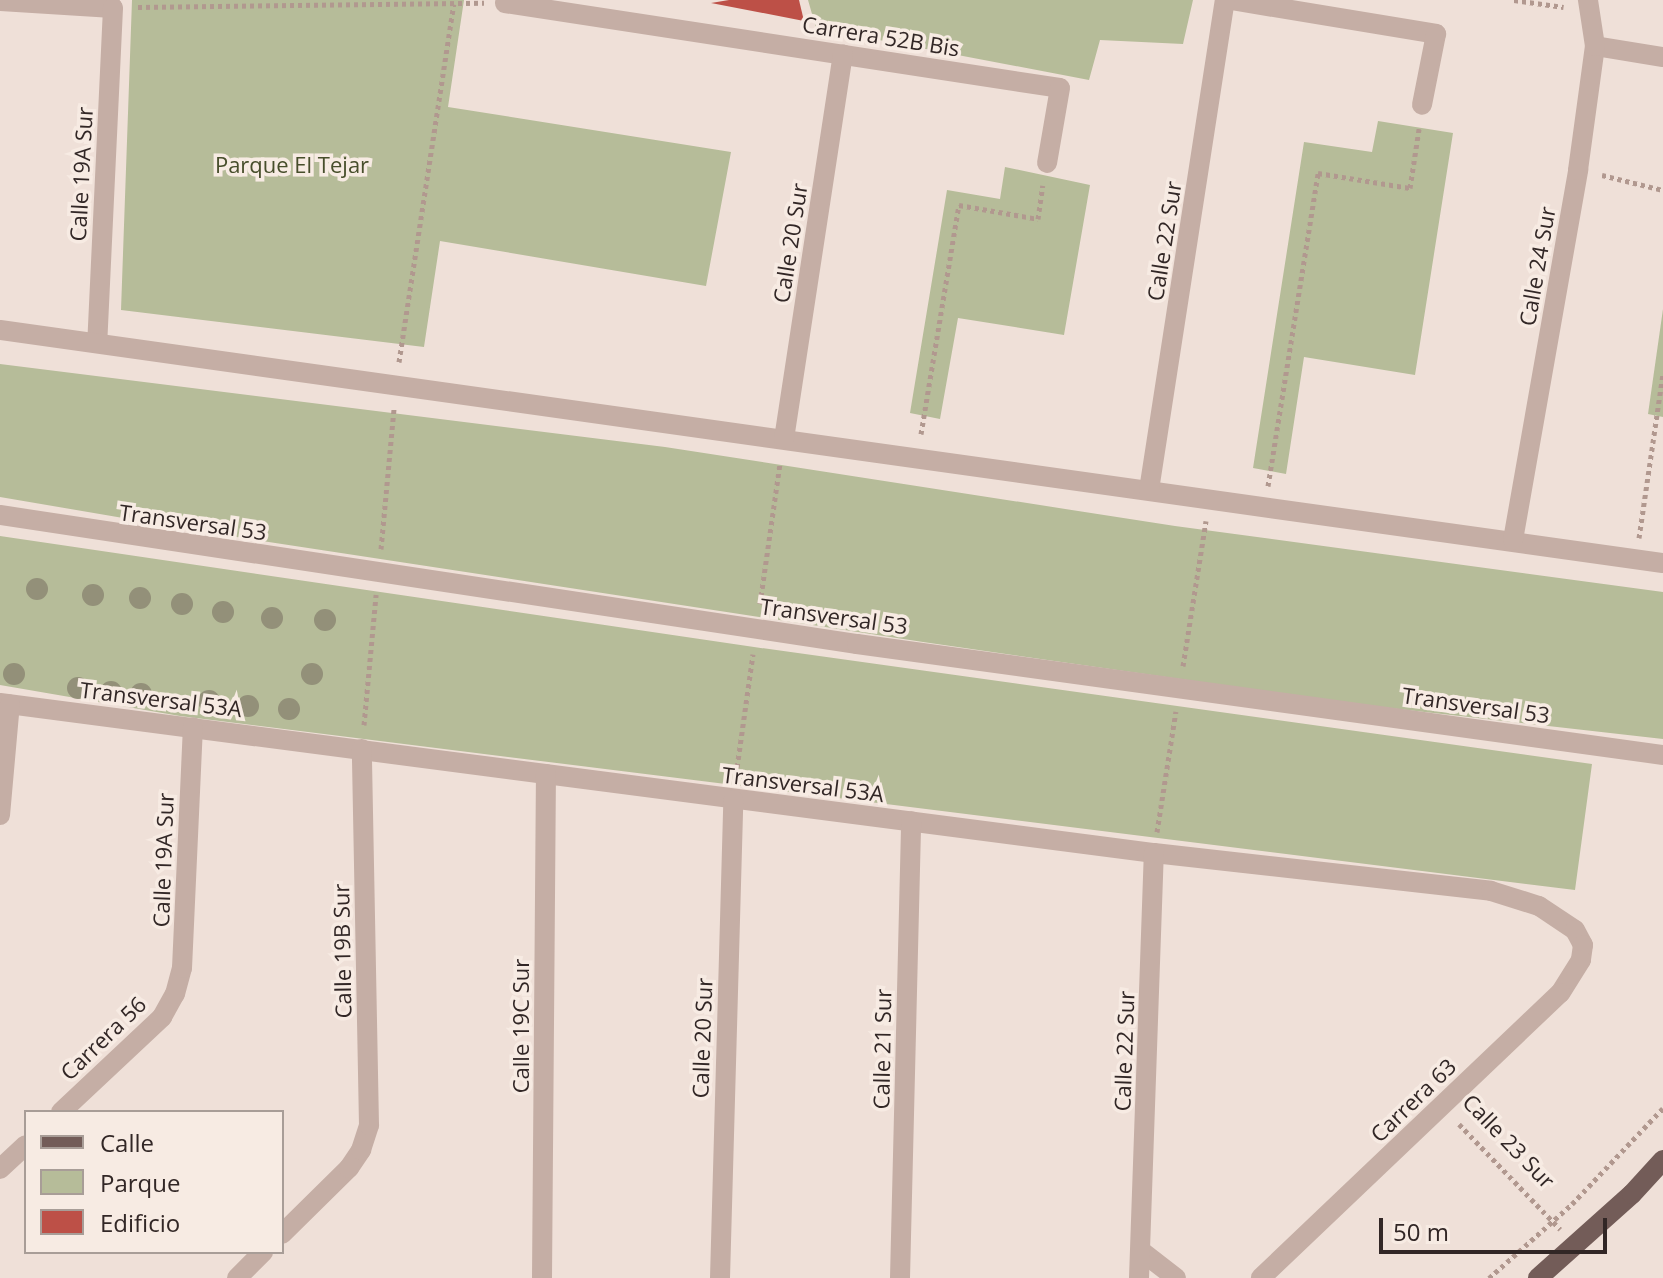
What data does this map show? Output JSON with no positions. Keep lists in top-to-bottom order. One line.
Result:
{"streets":{"street":["Carrera 52B Bis","Calle 19A Sur","Calle 22 Sur","Calle 20 Sur","Calle 24 Sur","Transversal 53","Transversal 53A","Calle 19B Sur","Calle 19C Sur","Carrera 56","Calle 21 Sur","Carrera 63"],"path":["Calle 23 Sur"]},"crossings":[["Carrera 52B Bis","Calle 20 Sur"],["Calle 19A Sur","Transversal 53A"],["Calle 19A Sur","Carrera 56"],["Calle 22 Sur","Transversal 53A"],["Calle 20 Sur","Transversal 53A"],["Transversal 53A","Calle 19B Sur"],["Transversal 53A","Calle 19C Sur"],["Transversal 53A","Calle 21 Sur"],["Transversal 53A","Carrera 63"],["Carrera 63","Calle 23 Sur"]],"parks":["Parque El Tejar"],"legend":["Calle","Parque","Edificio"],"scale_bar":"50 m"}
